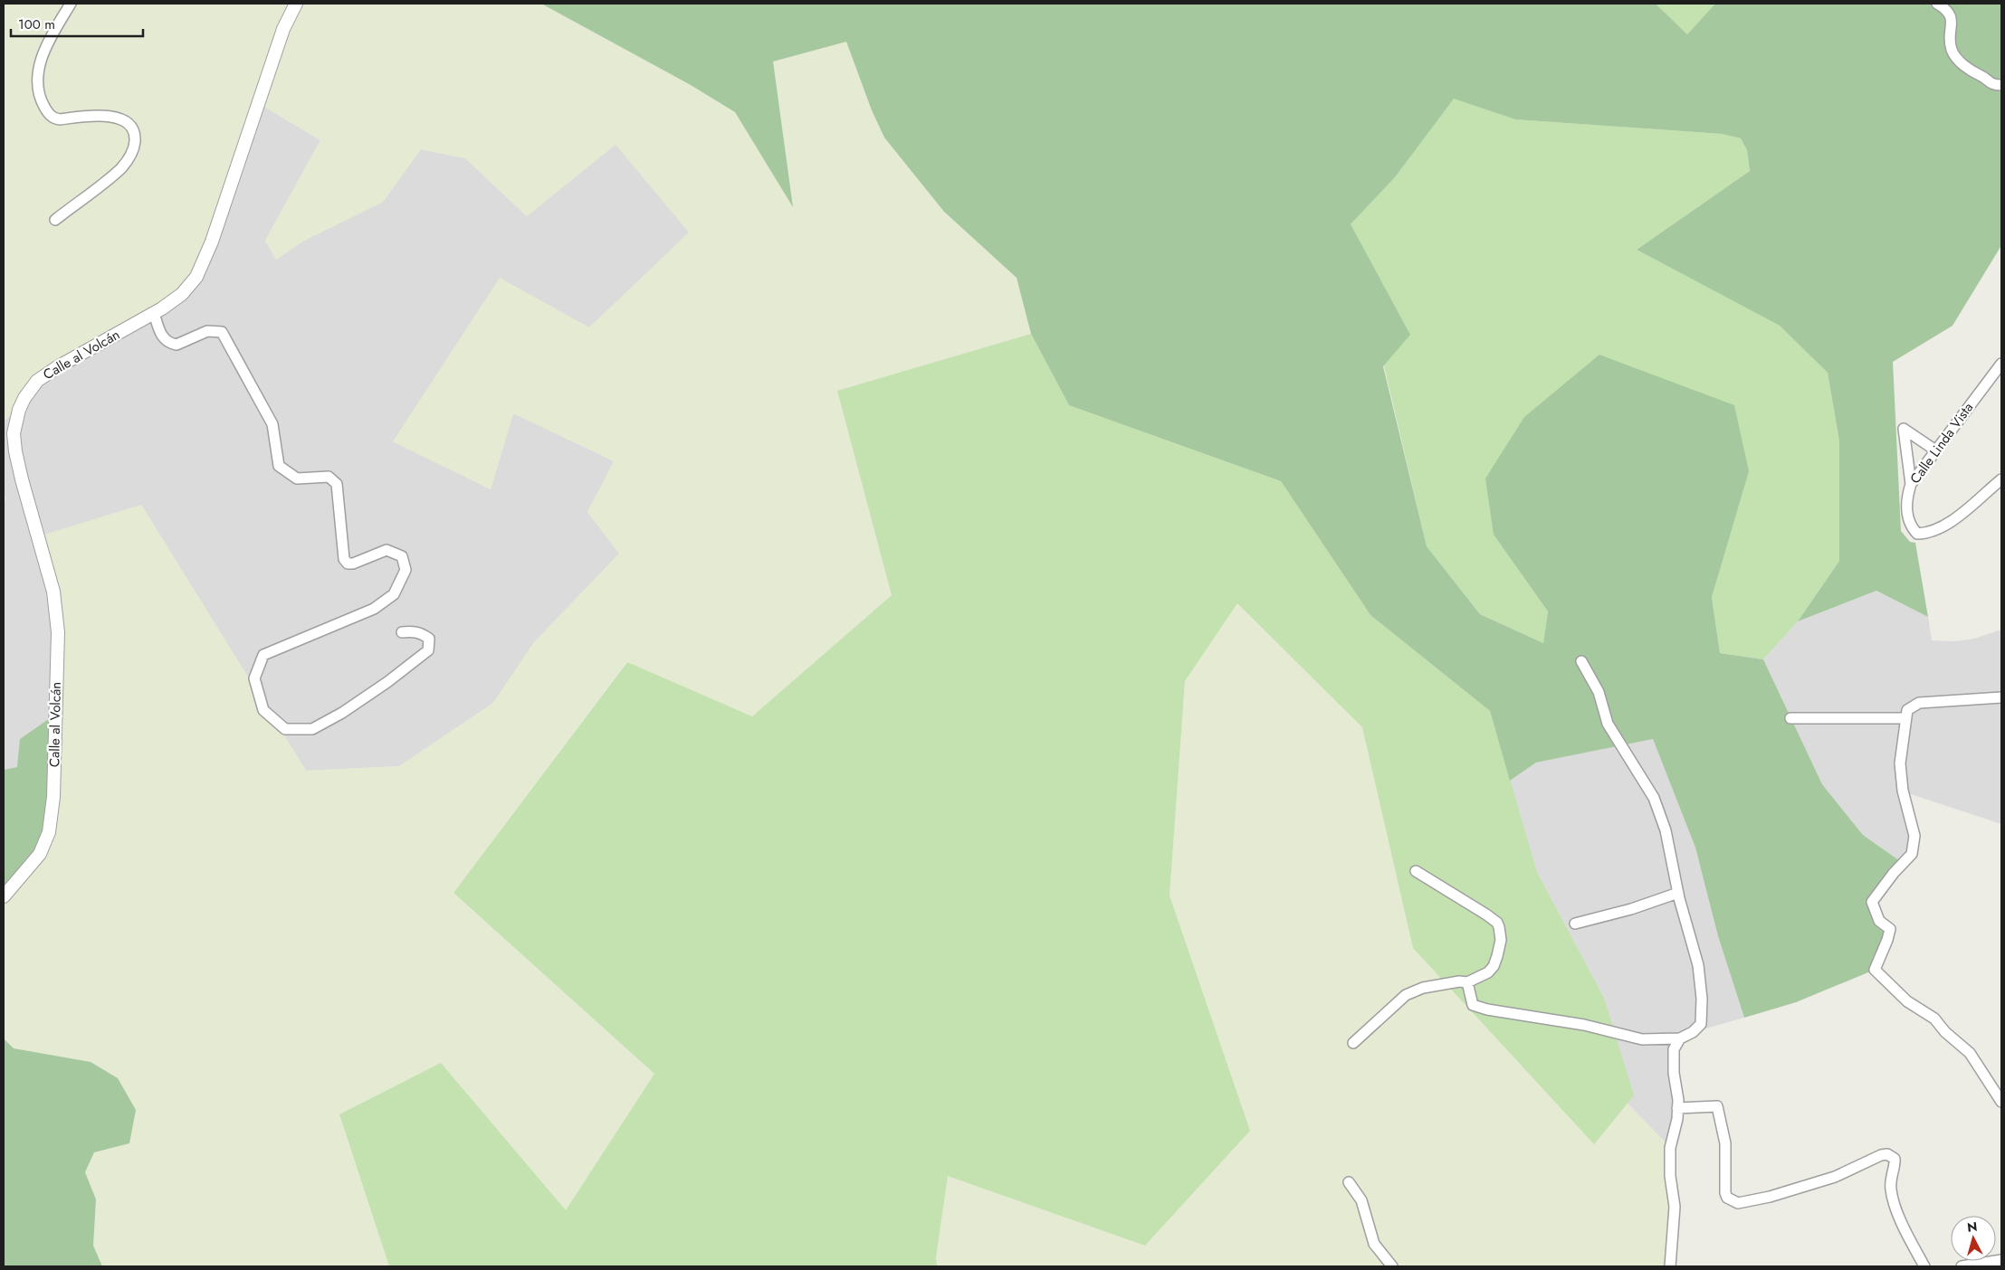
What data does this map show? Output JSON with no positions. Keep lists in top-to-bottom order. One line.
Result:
{"streets":{"street":["Calle al Volcán","Calle Linda Vista"]},"scale_bar":"100 m","north":"top"}
